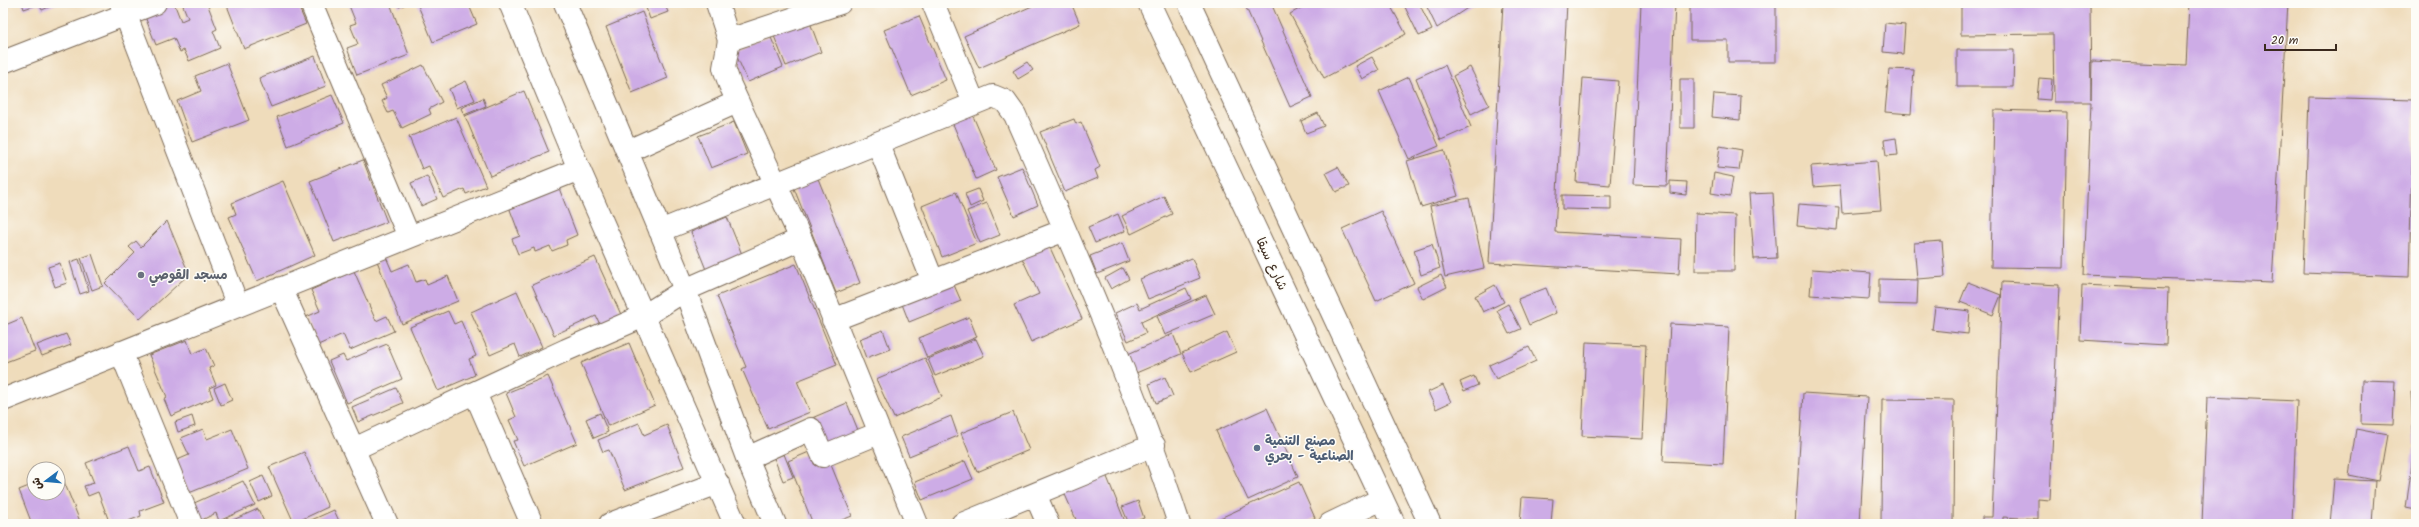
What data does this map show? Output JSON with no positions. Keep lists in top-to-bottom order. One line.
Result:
{"streets":{"street":["شارع سيقا"]},"places":["مسجد القوصي","مصنع التنمية الصناعية - بحري"],"scale_bar":"20 m","north":"left"}
